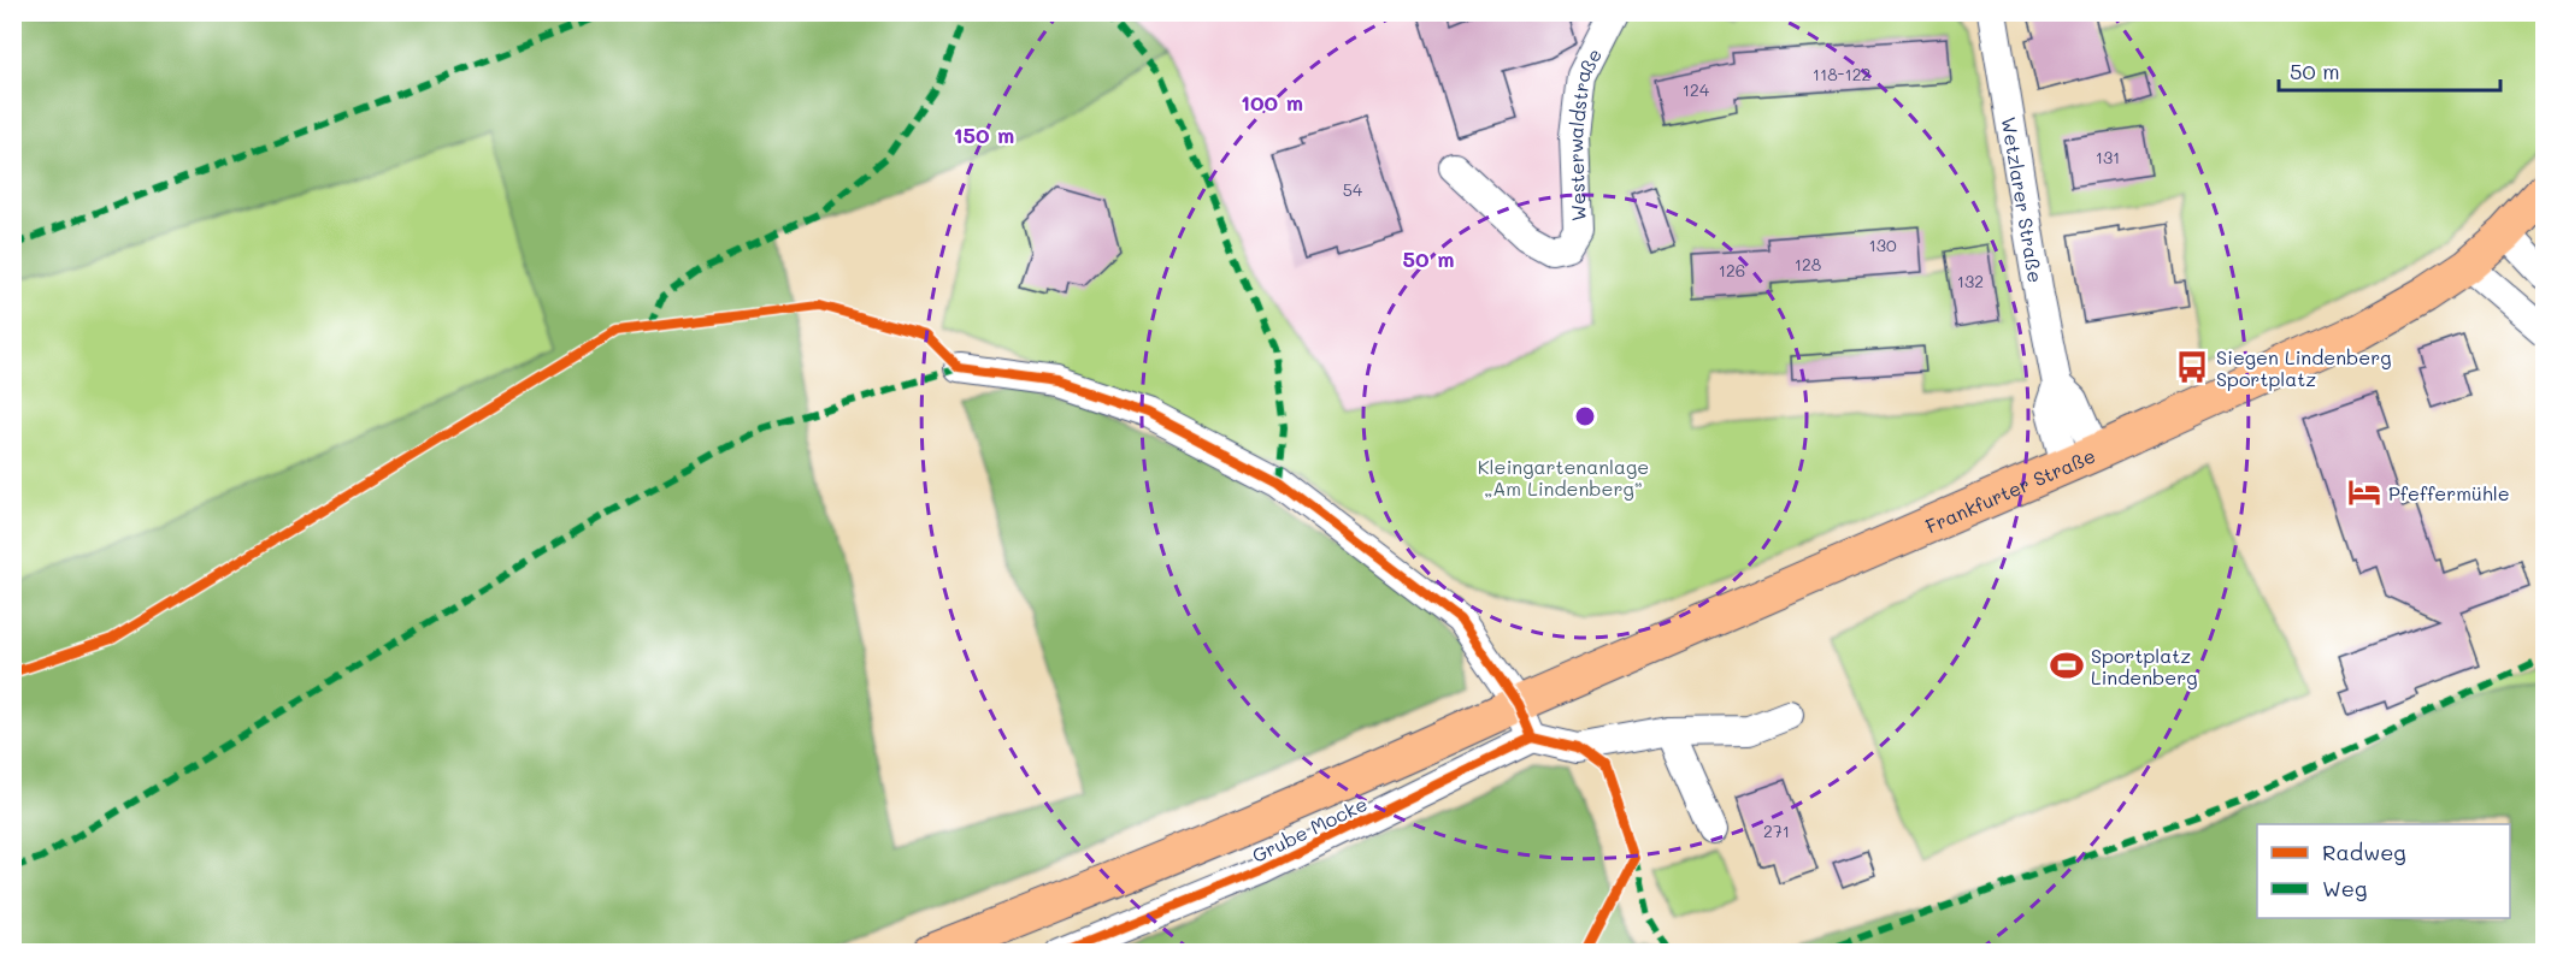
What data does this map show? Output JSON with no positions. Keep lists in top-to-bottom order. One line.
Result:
{"streets":{"main road":["Frankfurter Straße"],"street":["Westerwaldstraße","Wetzlarer Straße","Grube Mocke"]},"crossings":[["Wetzlarer Straße","Frankfurter Straße"]],"parks":["Kleingartenanlage „Am Lindenberg“"],"places":{"bus stop":["Siegen Lindenberg Sportplatz"],"hotel":["Pfeffermühle"],"sports":["Sportplatz Lindenberg"]},"house_numbers":["118-122","124","131","54","130","128","126","132","271"],"legend":["Radweg","Weg"],"scale_bar":"50 m","rings":["100 m","150 m","50 m"]}
